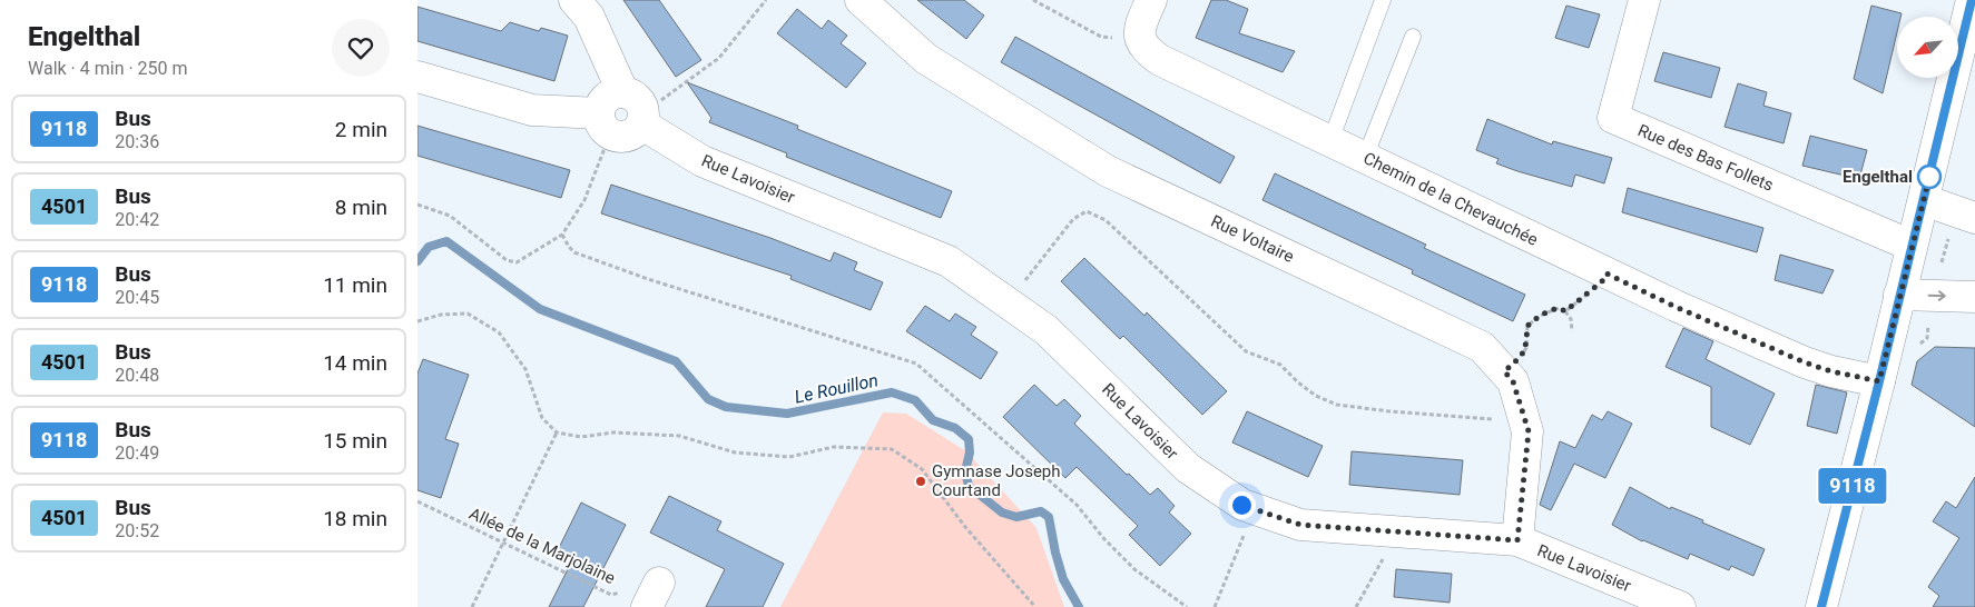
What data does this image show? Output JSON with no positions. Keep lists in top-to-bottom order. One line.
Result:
{"streets":{"street":["Rue des Bas Follets","Rue Lavoisier","Chemin de la Chevauchée","Rue Voltaire"],"path":["Allée de la Marjolaine"]},"crossings":[["Rue Lavoisier","Rue Voltaire"]],"water":["Le Rouillon"],"places":["Engelthal","Gymnase Joseph Courtand"],"lines":["bus line 9118"],"north":"bottom left","page":{"heading":["Engelthal","Walk · 4 min · 250 m"],"on_map":"9118","list":[{"mark":"9118","name":"Bus","note":"20:36","value":"2 min"},{"mark":"4501","name":"Bus","note":"20:42","value":"8 min"},{"mark":"9118","name":"Bus","note":"20:45","value":"11 min"},{"mark":"4501","name":"Bus","note":"20:48","value":"14 min"},{"mark":"9118","name":"Bus","note":"20:49","value":"15 min"},{"mark":"4501","name":"Bus","note":"20:52","value":"18 min"}]}}
